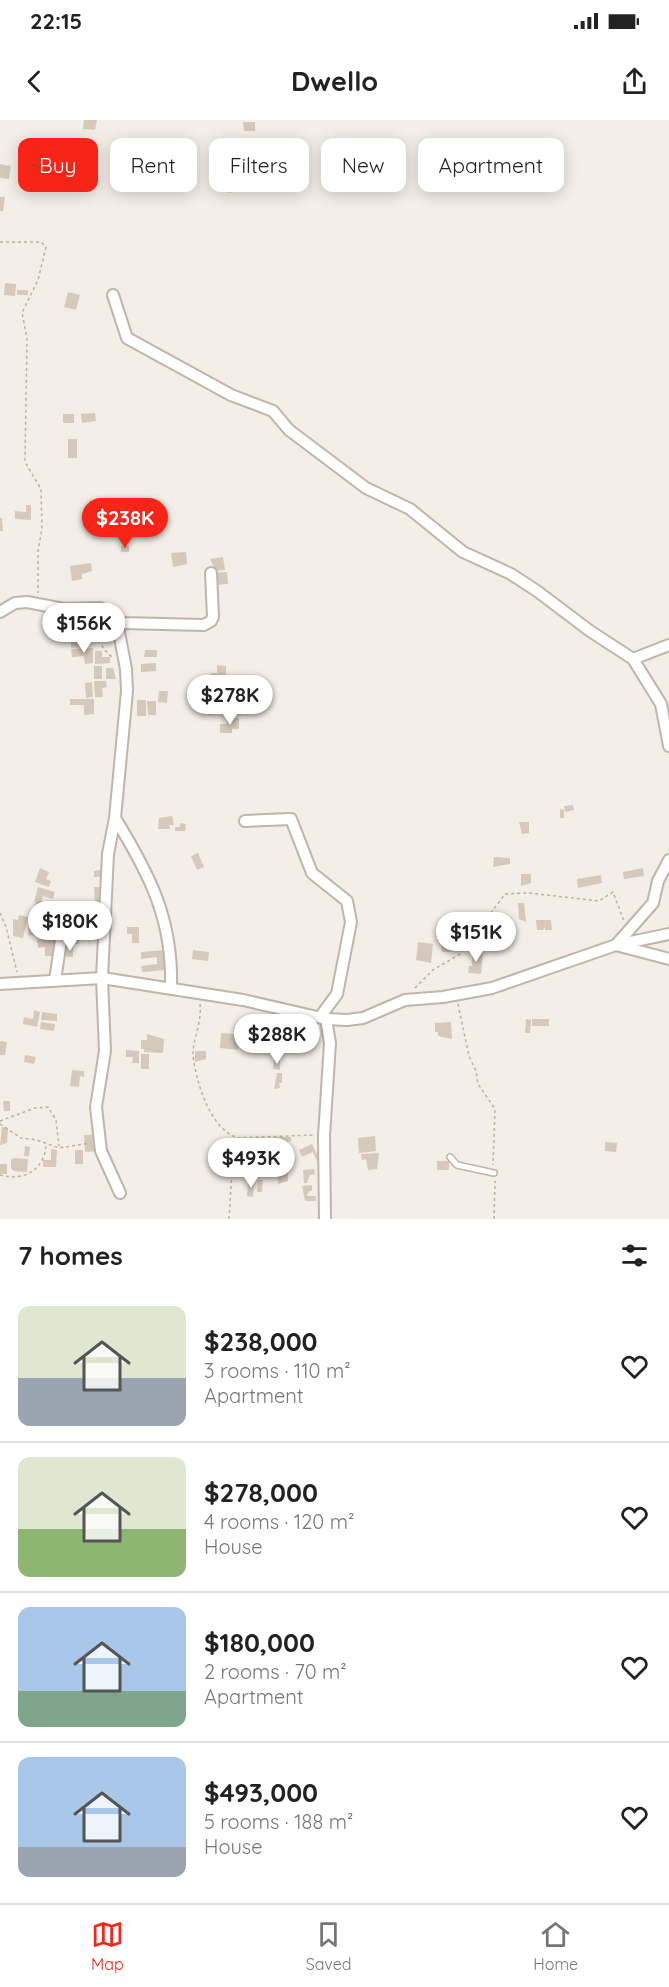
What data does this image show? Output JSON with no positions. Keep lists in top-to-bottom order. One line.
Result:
{"page":{"status":"22:15","header":"Dwello","chip":["Buy","Rent","Filters","New","Apartment"],"price":["$238K","$156K","$278K","$180K","$151K","$288K","$493K"],"heading":"7 homes","list":[{"name":"$238,000","note":"3 rooms · 110 m² · Apartment"},{"name":"$278,000","note":"4 rooms · 120 m² · House"},{"name":"$180,000","note":"2 rooms · 70 m² · Apartment"},{"name":"$493,000","note":"5 rooms · 188 m² · House"}],"tabs":["Map","Saved","Home"]}}
